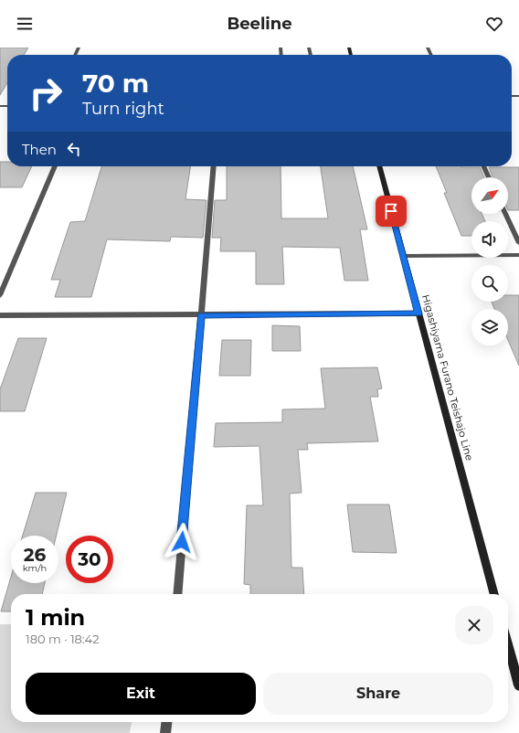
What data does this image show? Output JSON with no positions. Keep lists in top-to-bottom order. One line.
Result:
{"streets":{"main road":["Higashiyama Furano Teishajo Line"]},"north":"top right","page":{"header":"Beeline","turn":["70 m","Turn right"],"then":"Then","speed":"26 km/h","limit":"30","heading":["1 min","180 m · 18:42"],"buttons":["Exit","Share"]}}
